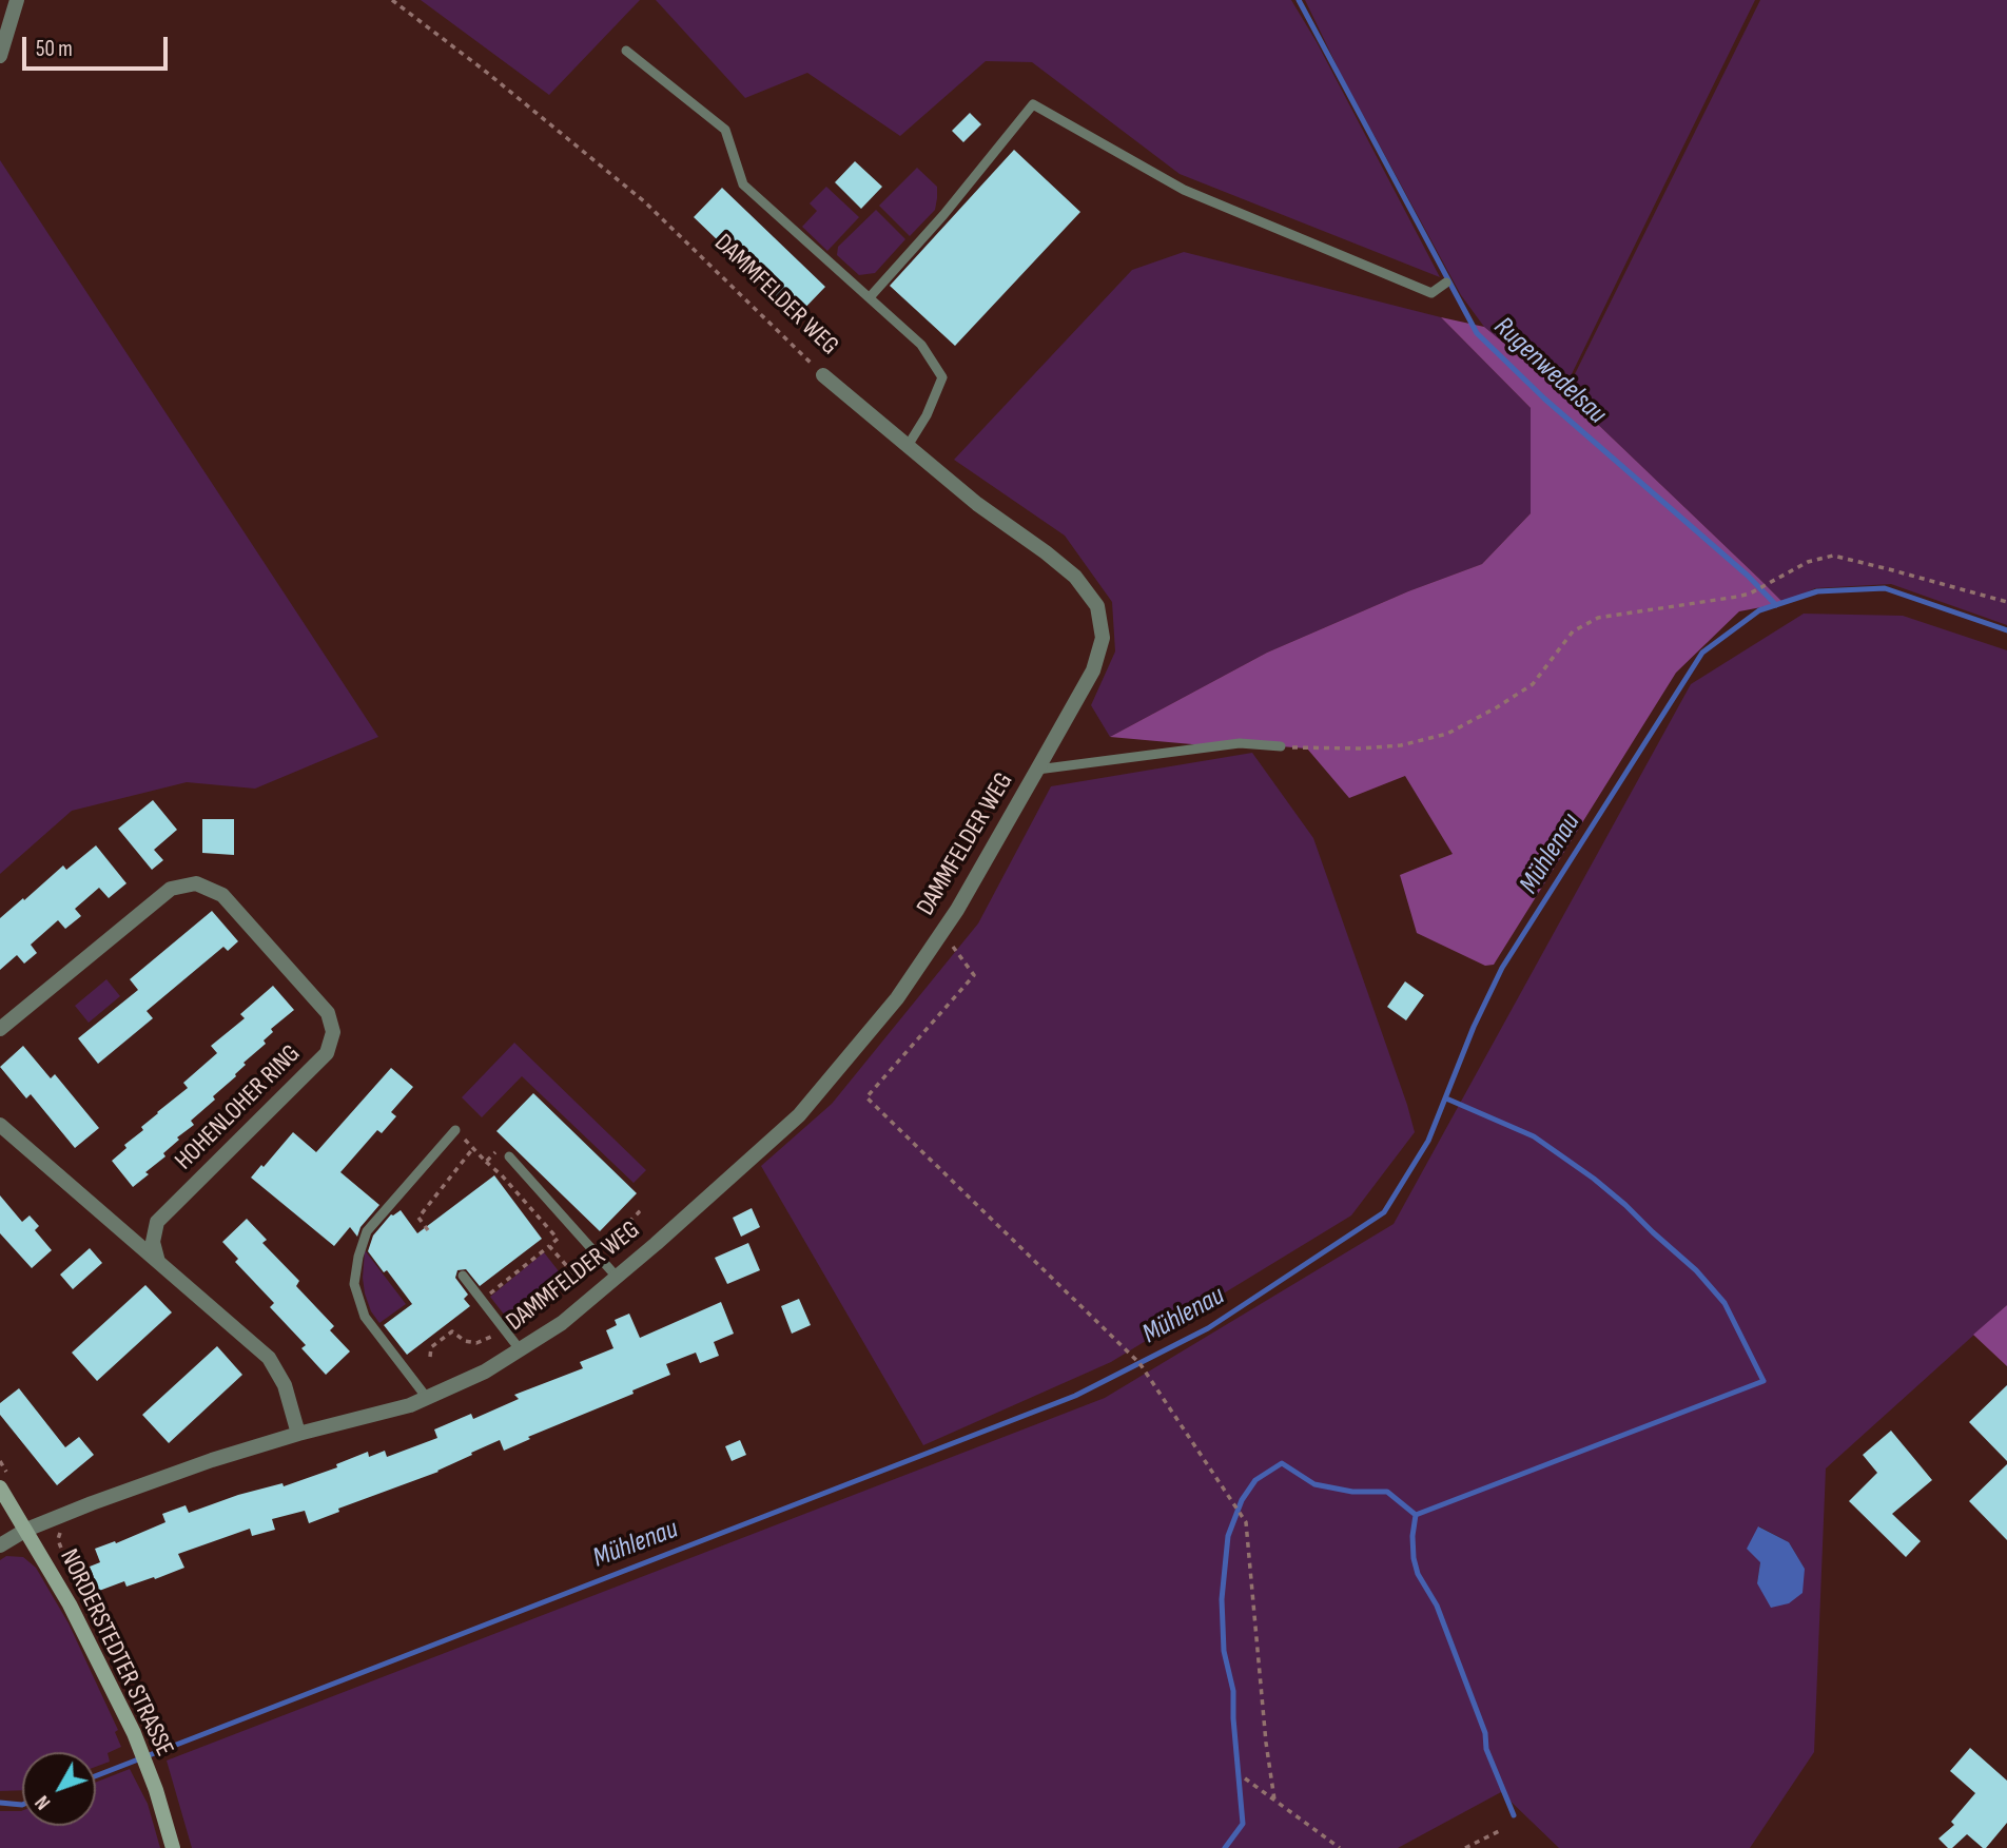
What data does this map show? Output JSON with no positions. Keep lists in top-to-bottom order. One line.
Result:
{"streets":{"main road":["NORDERSTEDTER STRASSE"],"street":["DAMMFELDER WEG","HOHENLOHER RING"]},"crossings":[["DAMMFELDER WEG","NORDERSTEDTER STRASSE"]],"water":["Rugenwedelsau","Mühlenau"],"scale_bar":"50 m","north":"bottom left"}
